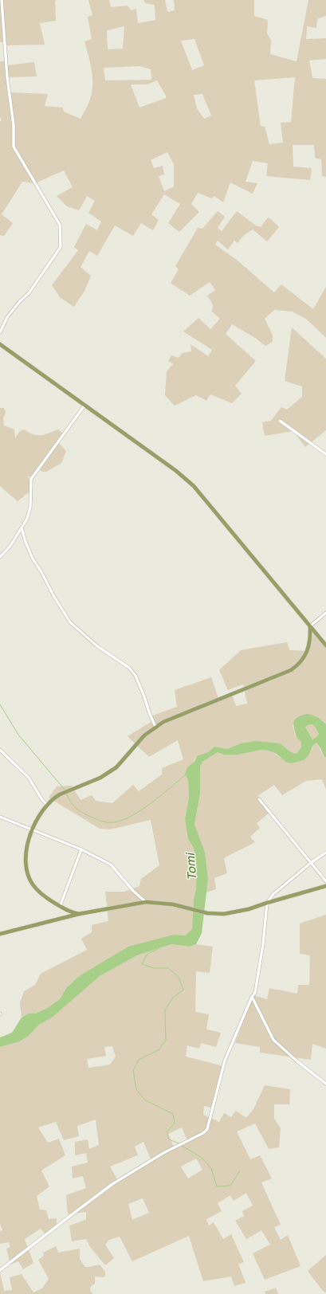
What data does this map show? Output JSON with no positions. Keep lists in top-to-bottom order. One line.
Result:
{"water":["Tomi"]}
